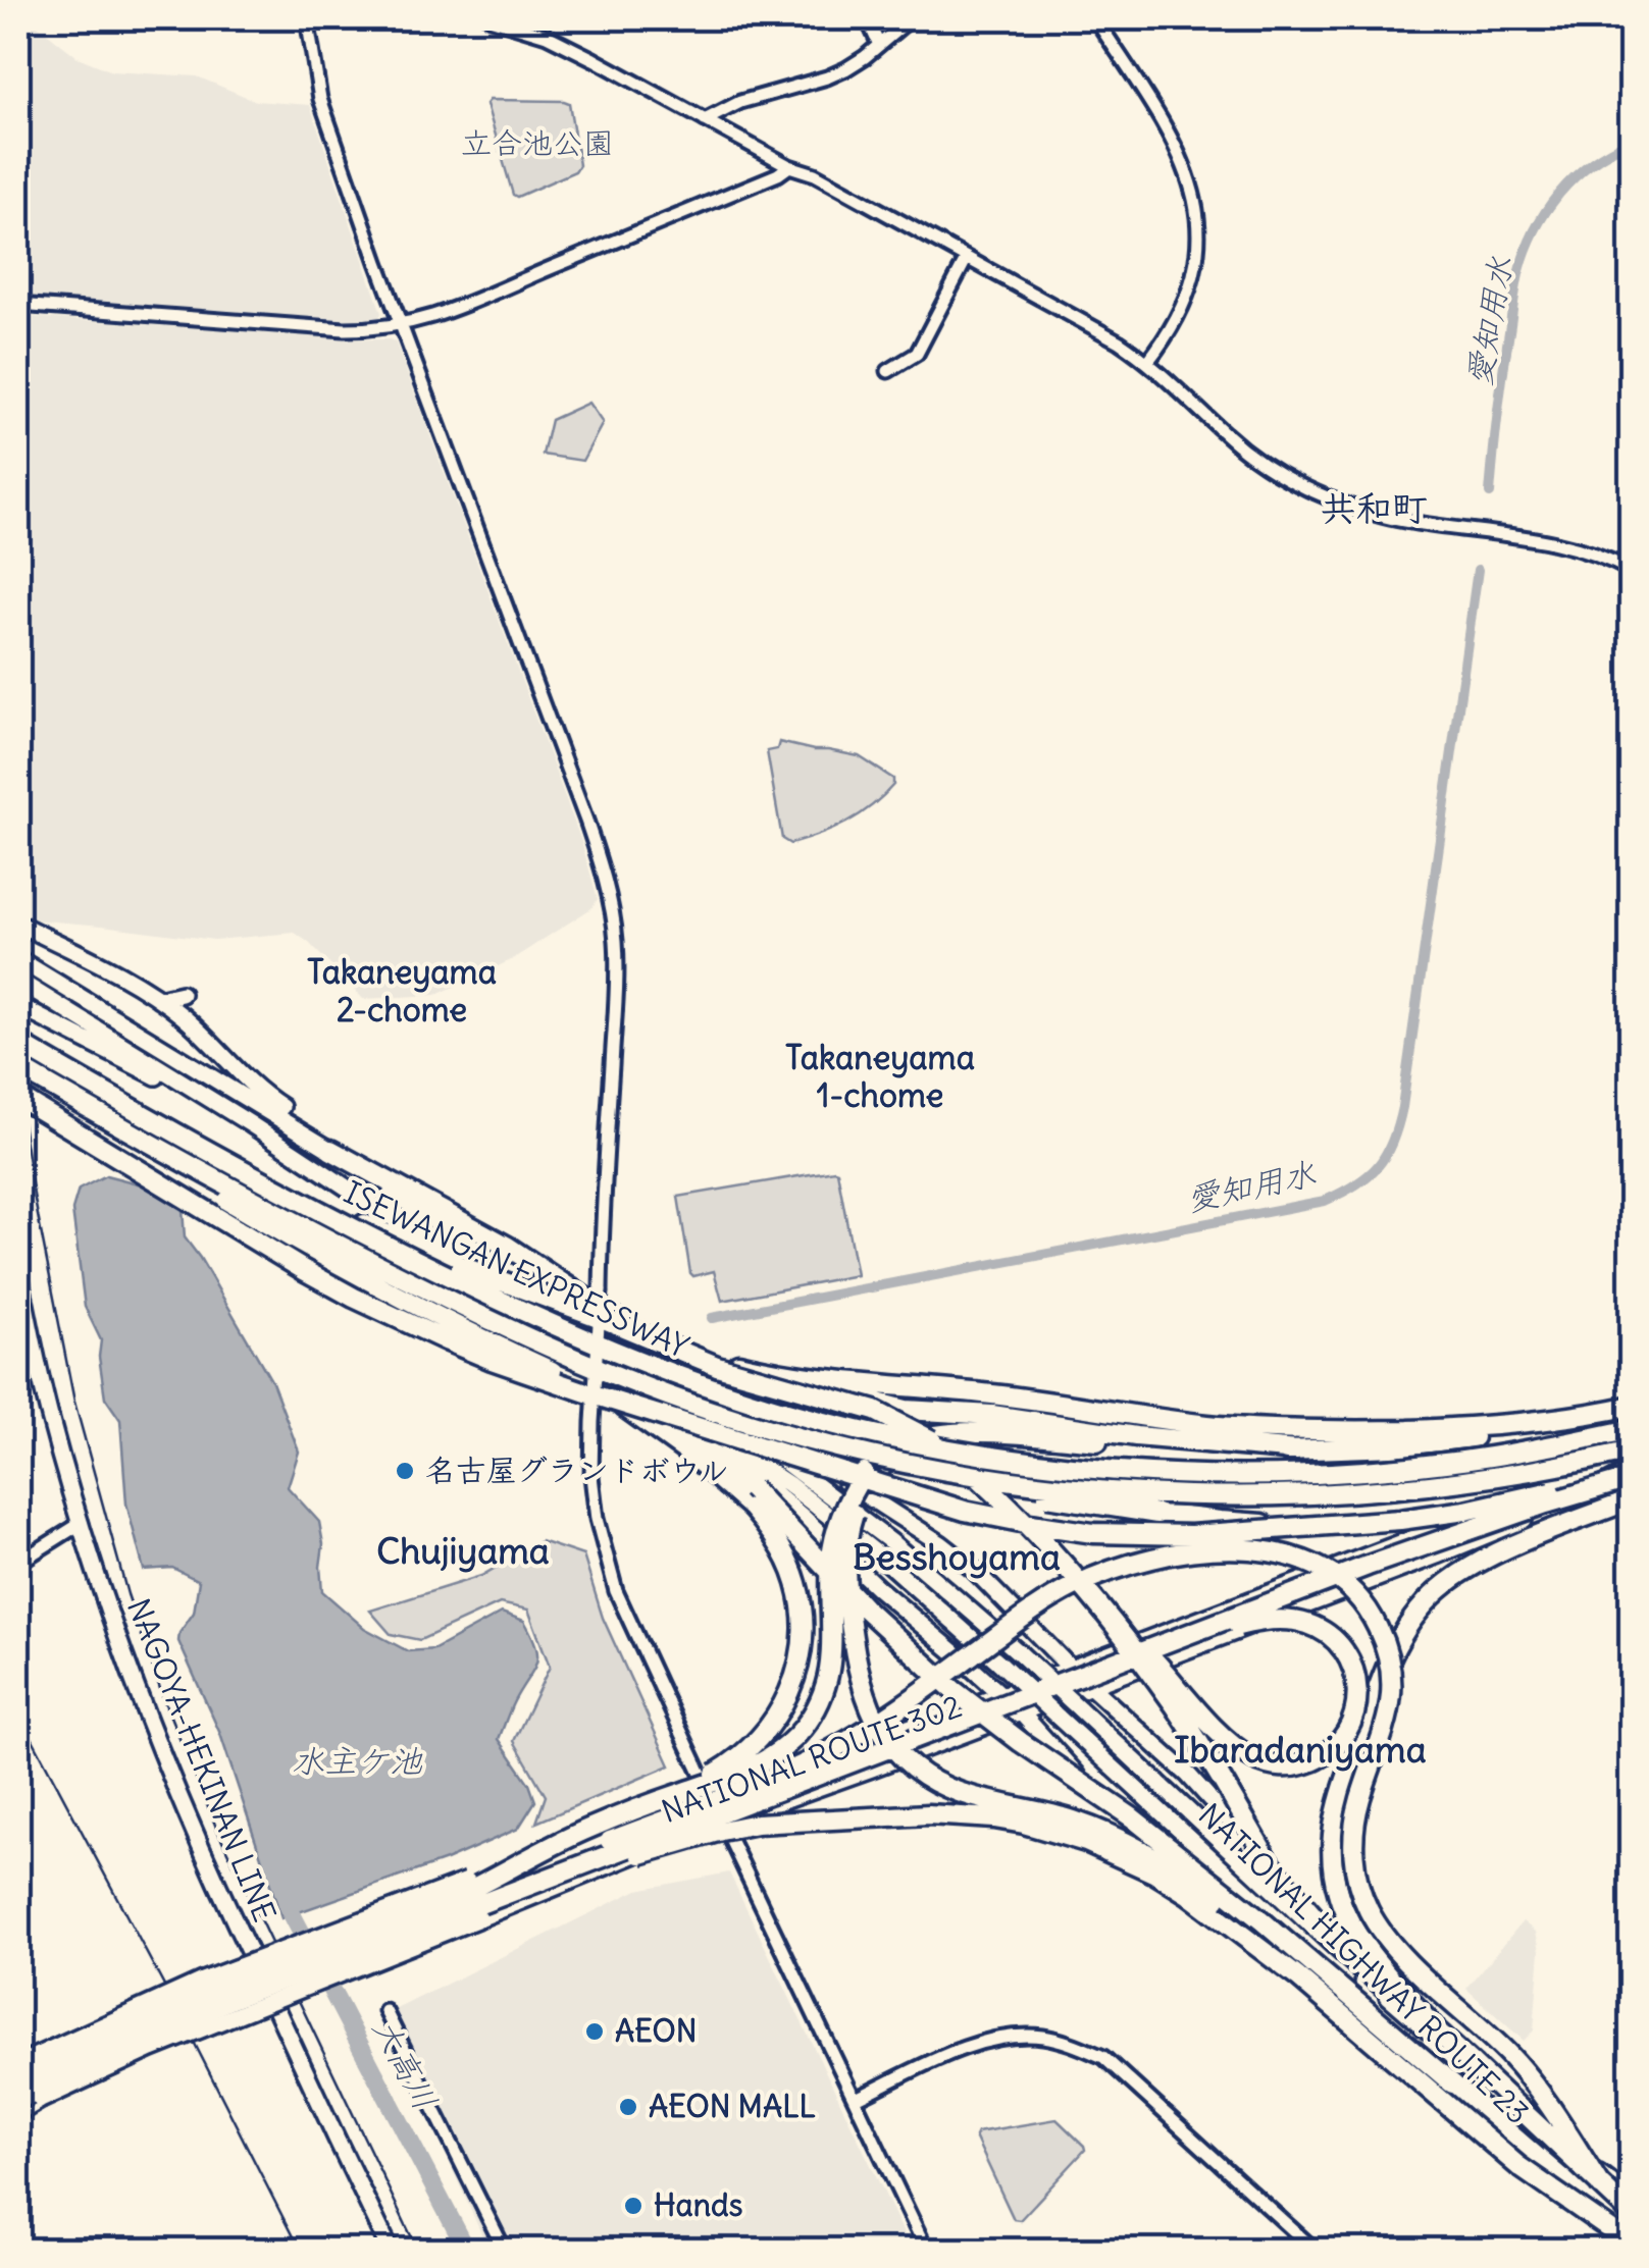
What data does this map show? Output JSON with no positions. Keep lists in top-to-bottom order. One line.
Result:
{"streets":{"highway":["ISEWANGAN EXPRESSWAY"],"main road":["NATIONAL ROUTE 302","NAGOYA-HEKINAN LINE","NATIONAL HIGHWAY ROUTE 23"]},"crossings":[["ISEWANGAN EXPRESSWAY","NATIONAL ROUTE 302"]],"districts":["共和町","Takaneyama 2-chome","Takaneyama 1-chome","Chujiyama","Besshoyama","Ibaradaniyama"],"water":["愛知用水","水主ケ池","大高川"],"parks":["立合池公園"],"places":["名古屋グランドボウル","AEON","AEON MALL","Hands"]}
